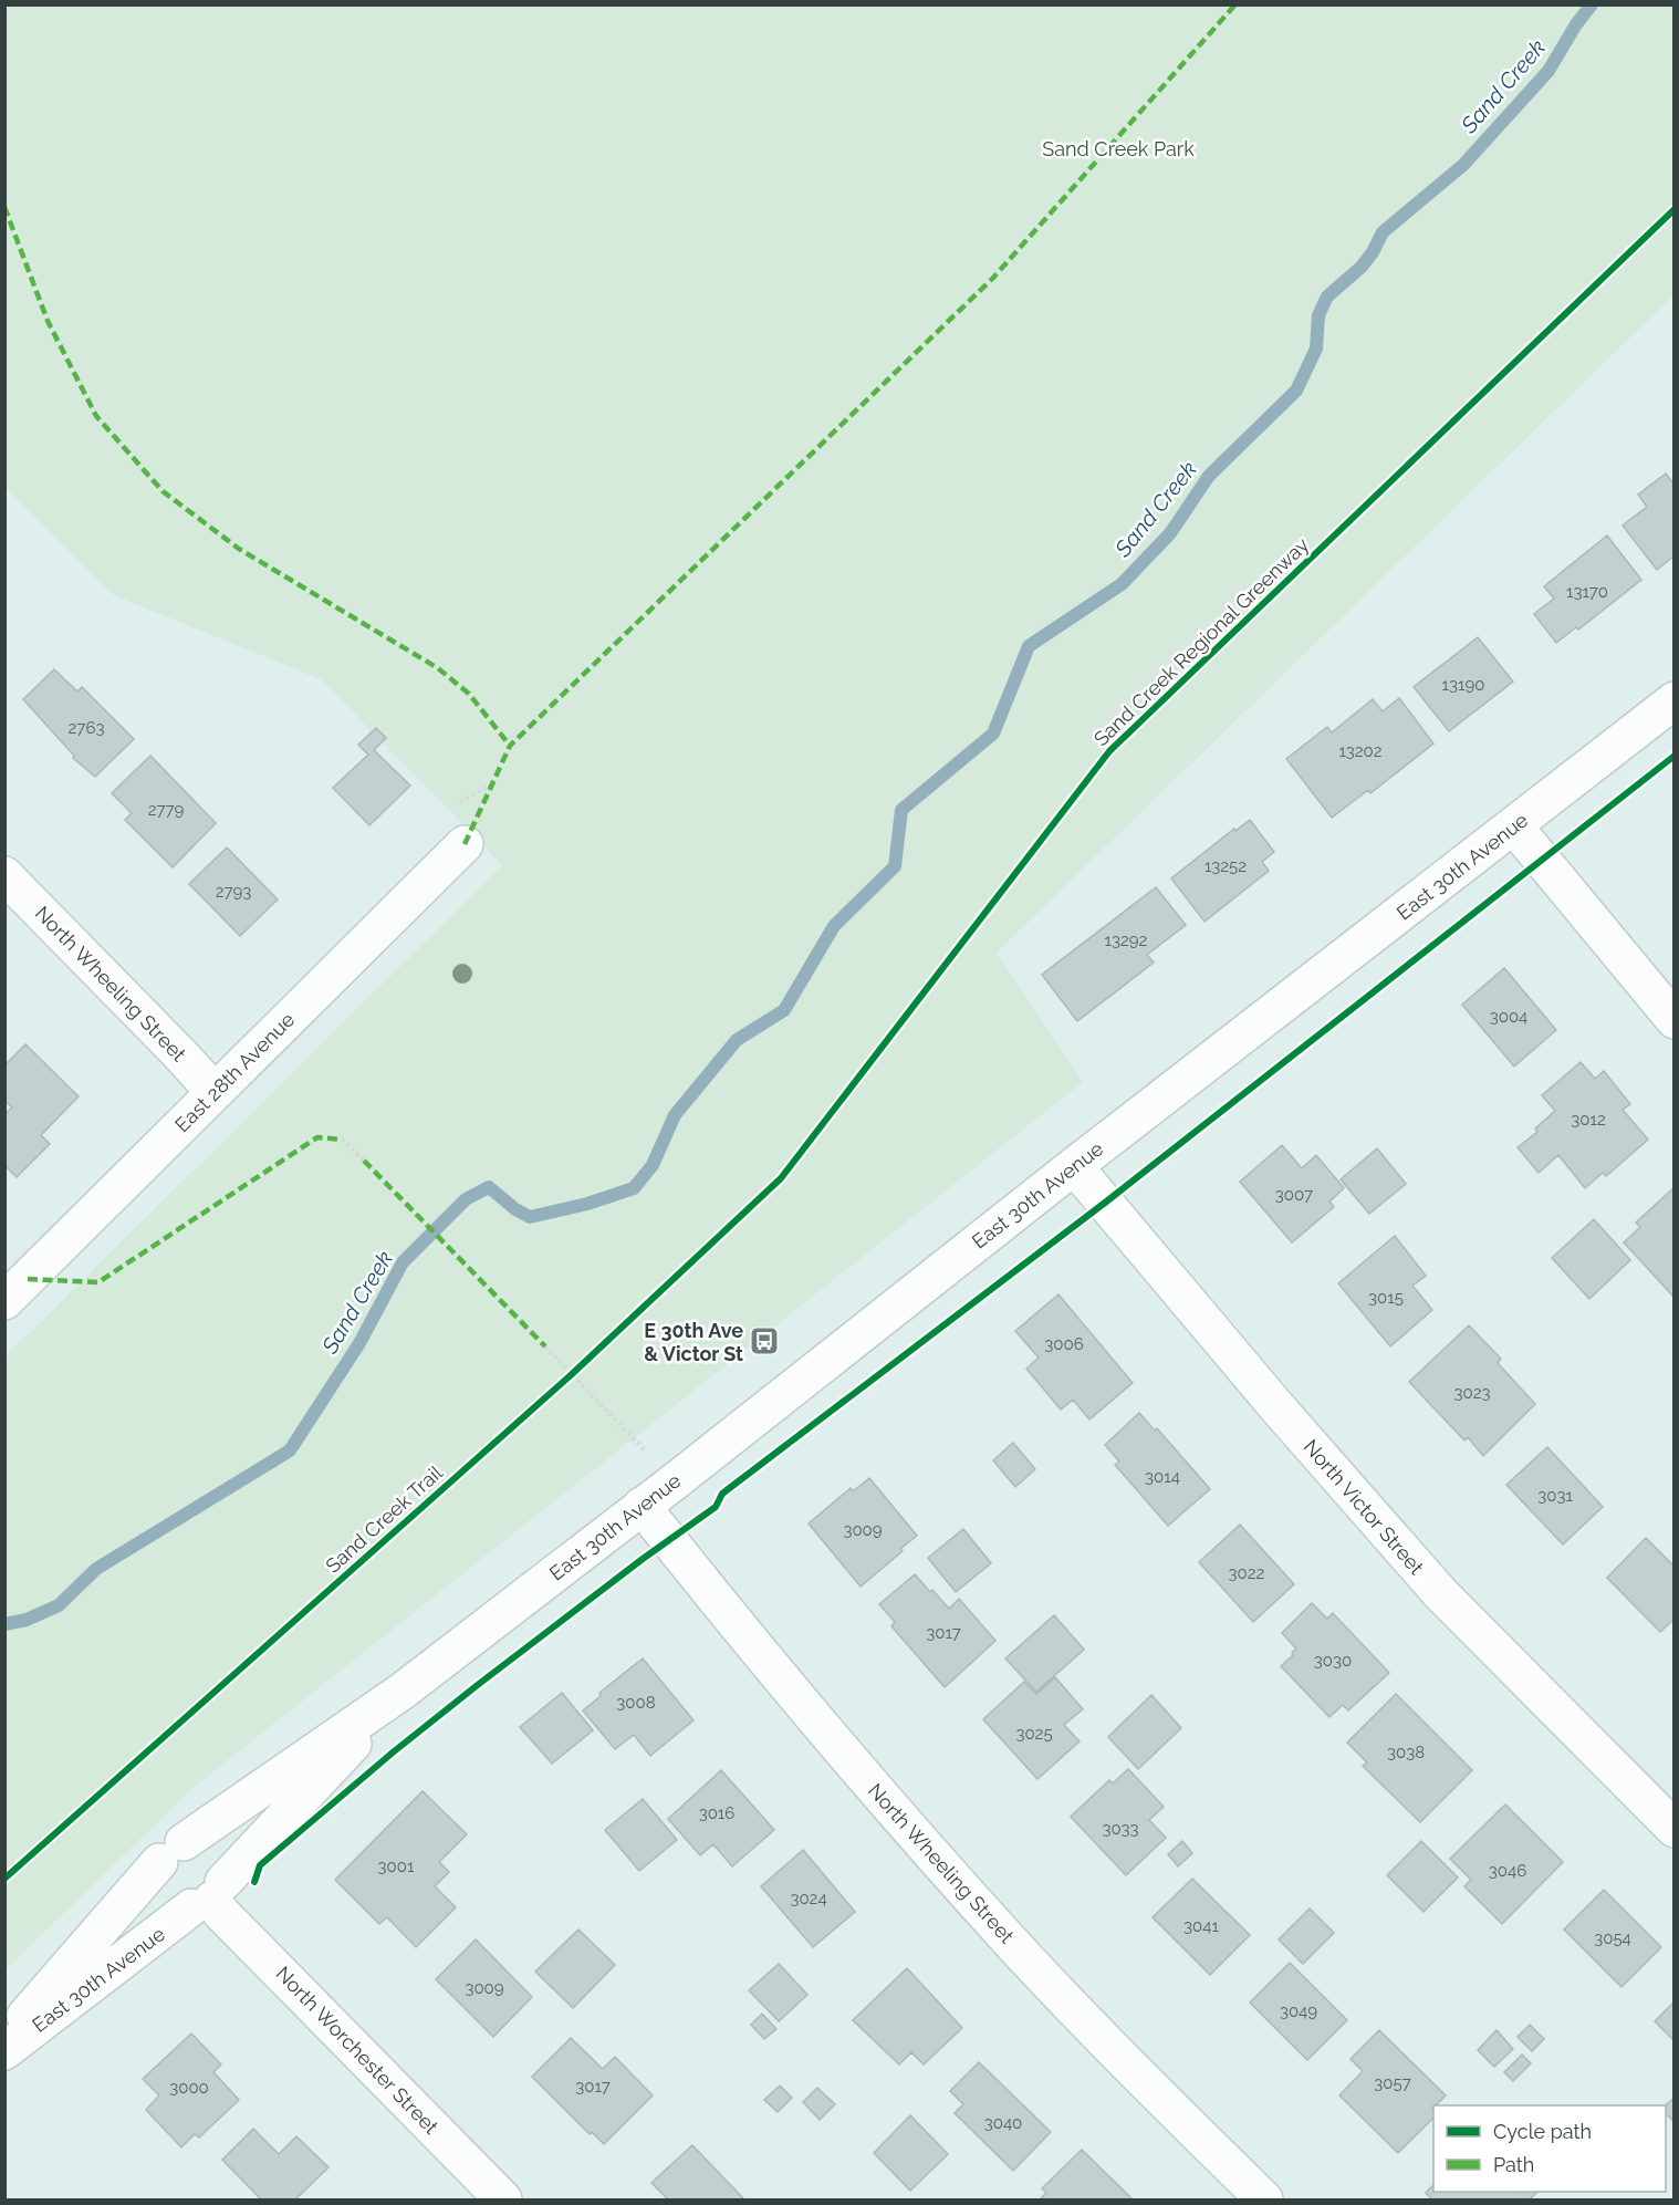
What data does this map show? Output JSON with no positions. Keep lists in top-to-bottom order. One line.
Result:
{"streets":{"street":["East 30th Avenue","North Wheeling Street","East 28th Avenue","North Victor Street","North Worchester Street"],"cycle path":["Sand Creek Regional Greenway"]},"crossings":[["East 30th Avenue","North Wheeling Street"],["East 30th Avenue","North Victor Street"],["East 30th Avenue","North Worchester Street"],["North Wheeling Street","East 28th Avenue"]],"water":["Sand Creek"],"parks":["Sand Creek Park"],"places":{"bus stop":["E 30th Ave & Victor St"]},"house_numbers":["13170","13190","2763","13202","2779","13252","2793","13292","3004","3012","3007","3015","3006","3023","3014","3031","3009","3022","3017","3030","3008","3025","3038","3016","3033","3001","3046","3024","3041","3054","3009","3049","3057","3017","3000","3040"],"legend":["Cycle path","Path"]}
